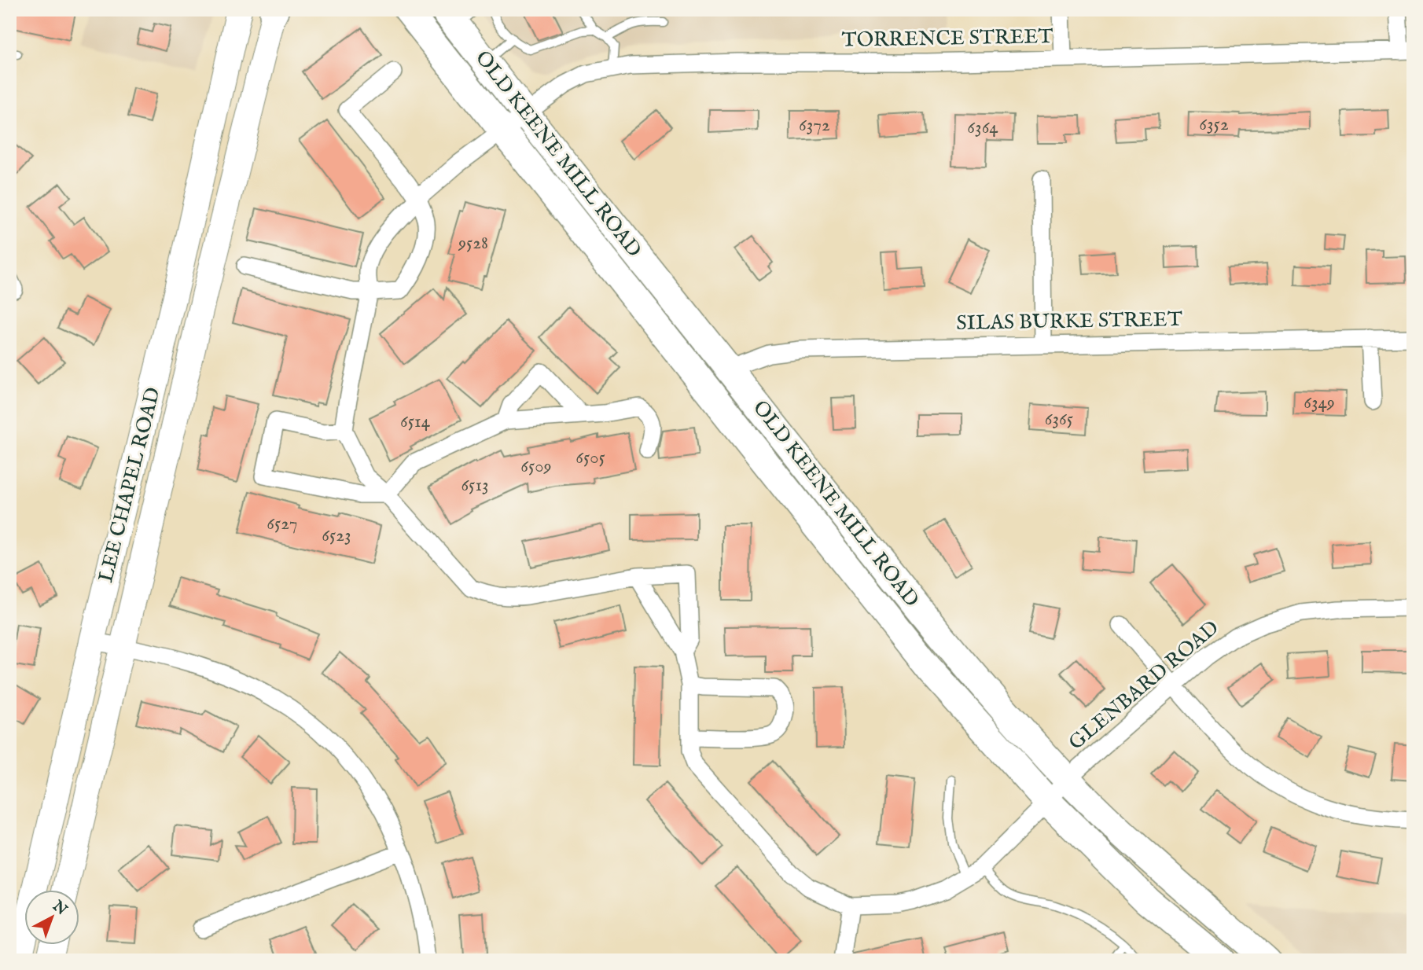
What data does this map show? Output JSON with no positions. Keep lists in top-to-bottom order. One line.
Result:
{"streets":{"main road":["OLD KEENE MILL ROAD","LEE CHAPEL ROAD"],"street":["TORRENCE STREET","SILAS BURKE STREET","GLENBARD ROAD"]},"crossings":[["TORRENCE STREET","OLD KEENE MILL ROAD"],["OLD KEENE MILL ROAD","SILAS BURKE STREET"],["OLD KEENE MILL ROAD","GLENBARD ROAD"]],"house_numbers":["6352","6372","6364","9528","6349","6365","6514","6505","6509","6513","6527","6523"],"north":"top right"}
